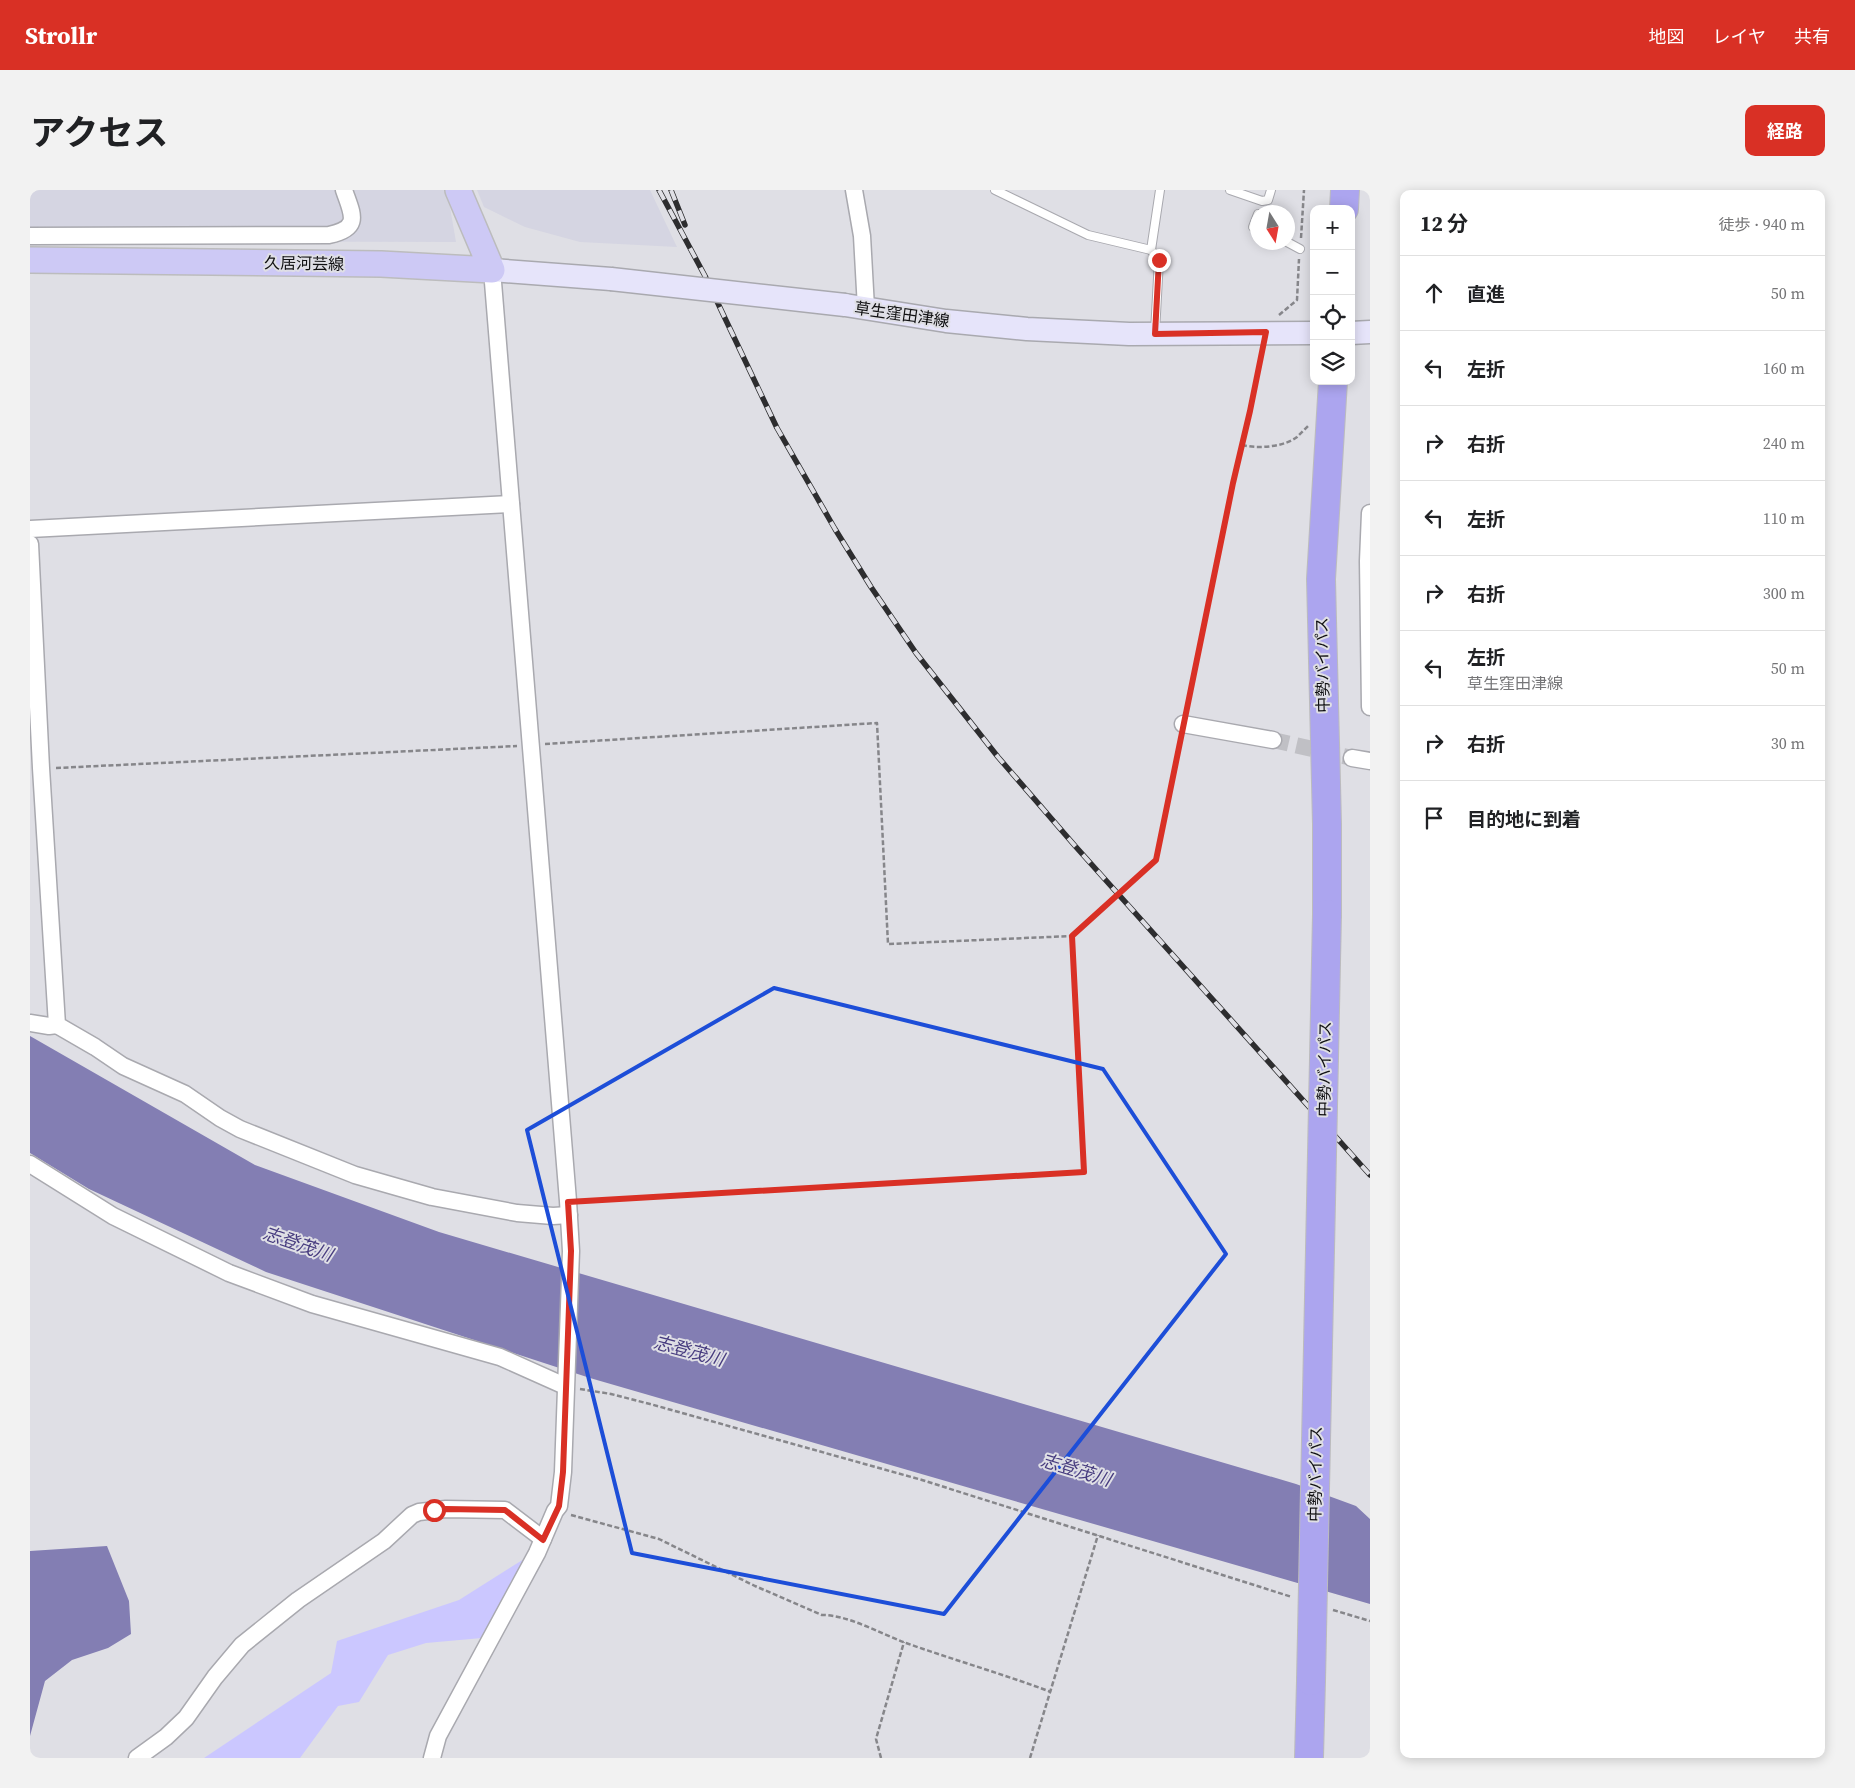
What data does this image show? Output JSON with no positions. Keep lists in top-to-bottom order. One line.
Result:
{"streets":{"highway":["中勢バイパス"],"main road":["久居河芸線","草生窪田津線"]},"crossings":[["久居河芸線","草生窪田津線"]],"water":["志登茂川"],"north":"bottom","page":{"header":"Strollr","nav":["地図","レイヤ","共有"],"title":"アクセス","buttons":"経路","heading":["12 分","徒歩 · 940 m"],"map_buttons":["+","−"],"list":[["直進","50 m"],["左折","160 m"],["右折","240 m"],["左折","110 m"],["右折","300 m"],["左折","草生窪田津線","50 m"],["右折","30 m"],"目的地に到着"]}}
